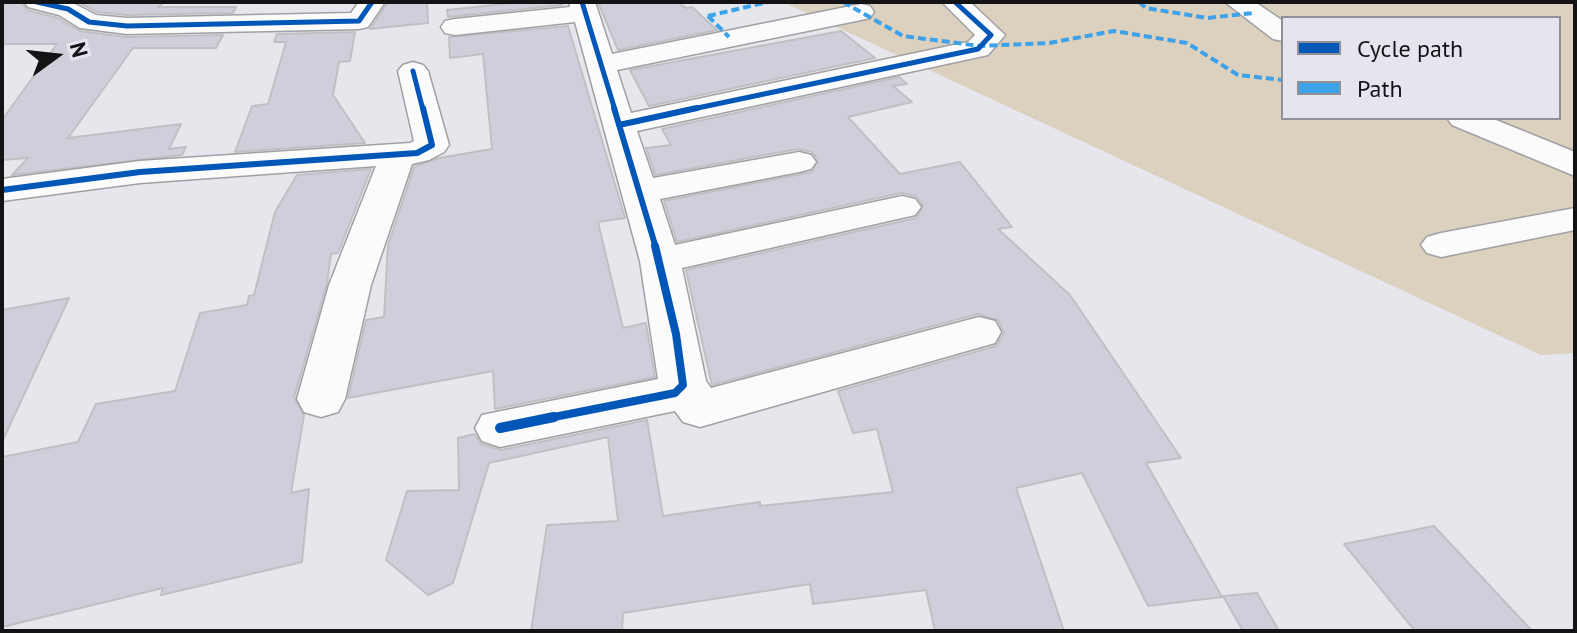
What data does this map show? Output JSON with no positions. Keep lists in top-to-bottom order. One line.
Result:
{"legend":["Cycle path","Path"],"north":"right"}
